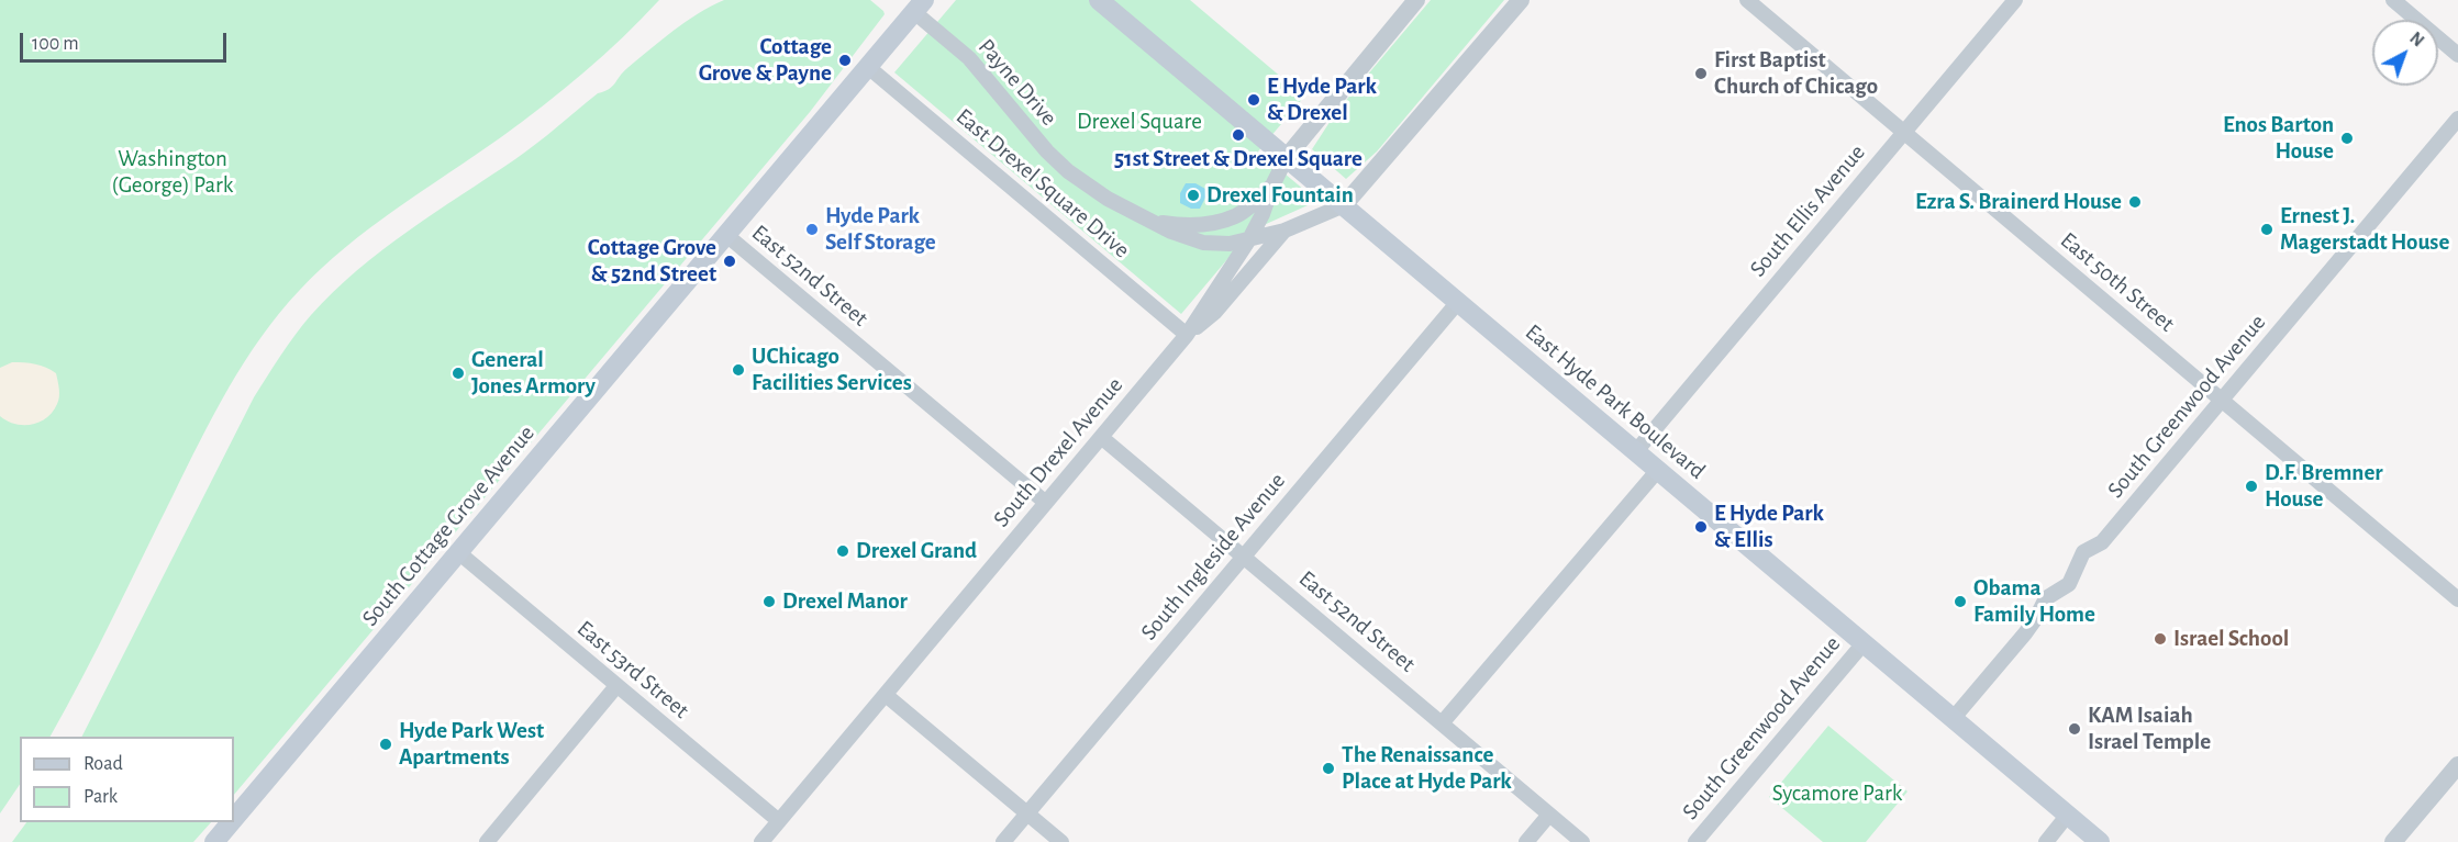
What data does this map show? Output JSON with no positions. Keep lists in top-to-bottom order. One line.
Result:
{"streets":{"main road":["East Hyde Park Boulevard","South Cottage Grove Avenue"],"street":["Payne Drive","East Drexel Square Drive","South Ellis Avenue","East 52nd Street","East 50th Street","South Greenwood Avenue","South Drexel Avenue","South Ingleside Avenue","East 53rd Street"]},"crossings":[["Payne Drive","South Drexel Avenue"],["Payne Drive","South Cottage Grove Avenue"],["East Drexel Square Drive","South Drexel Avenue"],["East Drexel Square Drive","South Cottage Grove Avenue"],["South Ellis Avenue","East 50th Street"],["South Ellis Avenue","East Hyde Park Boulevard"],["East 52nd Street","South Drexel Avenue"],["East 52nd Street","South Cottage Grove Avenue"],["East 52nd Street","South Ingleside Avenue"],["East 50th Street","South Greenwood Avenue"],["East Hyde Park Boulevard","South Greenwood Avenue"],["East Hyde Park Boulevard","South Drexel Avenue"],["East Hyde Park Boulevard","South Ingleside Avenue"],["South Drexel Avenue","East 53rd Street"],["South Cottage Grove Avenue","East 53rd Street"]],"parks":["Drexel Square","Washington (George) Park","Sycamore Park"],"places":["Cottage Grove & Payne","First Baptist Church of Chicago","E Hyde Park & Drexel","51st Street & Drexel Square","Enos Barton House","Drexel Fountain","Ezra S. Brainerd House","Hyde Park Self Storage","Ernest J. Magerstadt House","Cottage Grove & 52nd Street","UChicago Facilities Services","General Jones Armory","D.F. Bremner House","E Hyde Park & Ellis","Drexel Grand","Drexel Manor","Obama Family Home","Israel School","KAM Isaiah Israel Temple","Hyde Park West Apartments","The Renaissance Place at Hyde Park"],"legend":["Road","Park"],"scale_bar":"100 m","north":"top right"}
